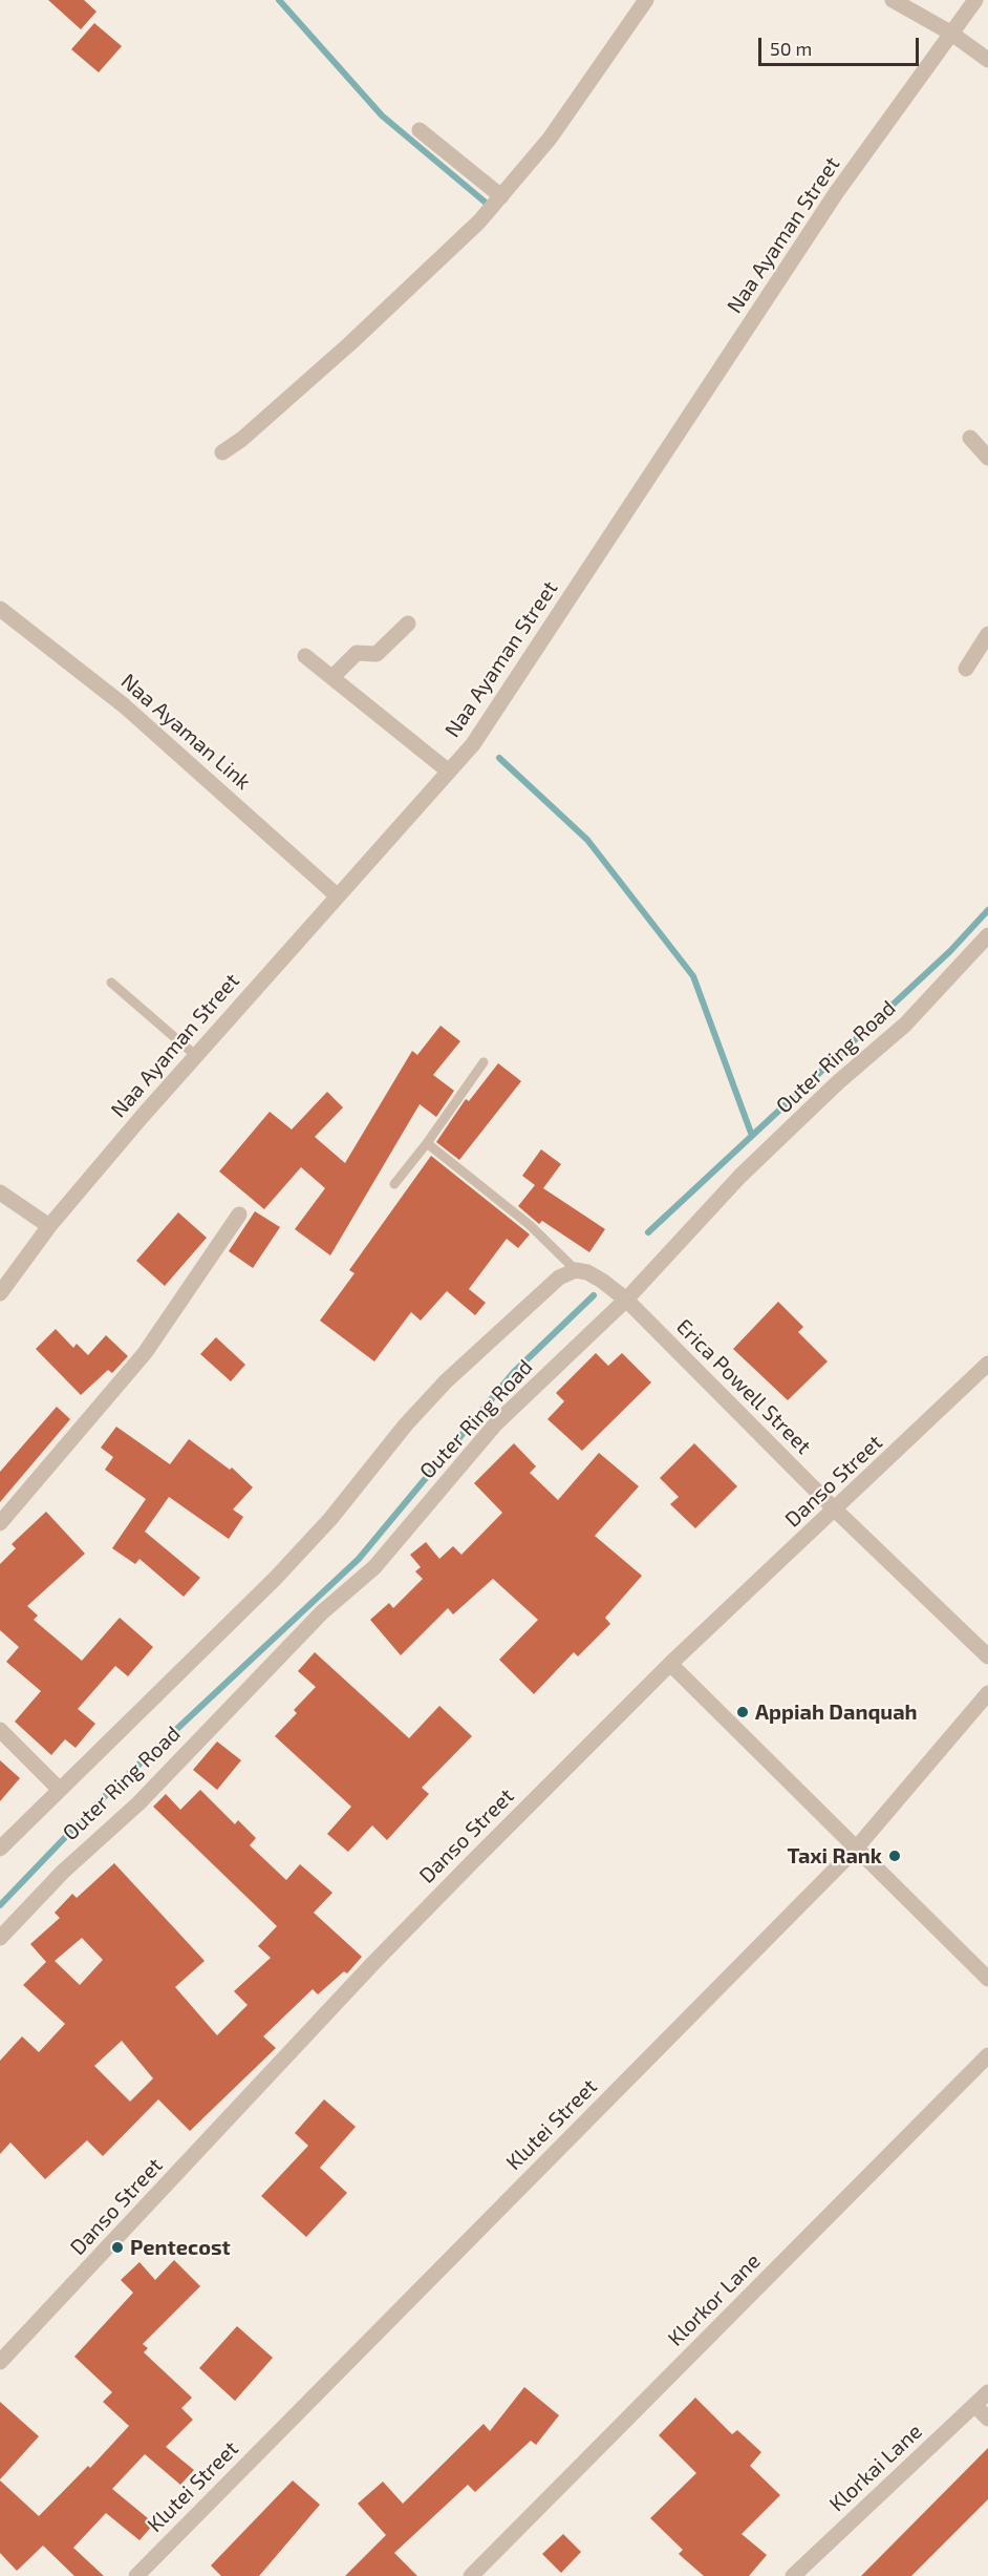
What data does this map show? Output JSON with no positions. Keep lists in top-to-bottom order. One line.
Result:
{"streets":{"street":["Naa Ayaman Street","Naa Ayaman Link","Outer Ring Road","Erica Powell Street","Danso Street","Klutei Street","Klorkor Lane","Klorkai Lane"]},"crossings":[["Naa Ayaman Street","Naa Ayaman Link"],["Outer Ring Road","Erica Powell Street"],["Erica Powell Street","Danso Street"]],"places":["Appiah Danquah","Taxi Rank","Pentecost"],"scale_bar":"50 m"}
